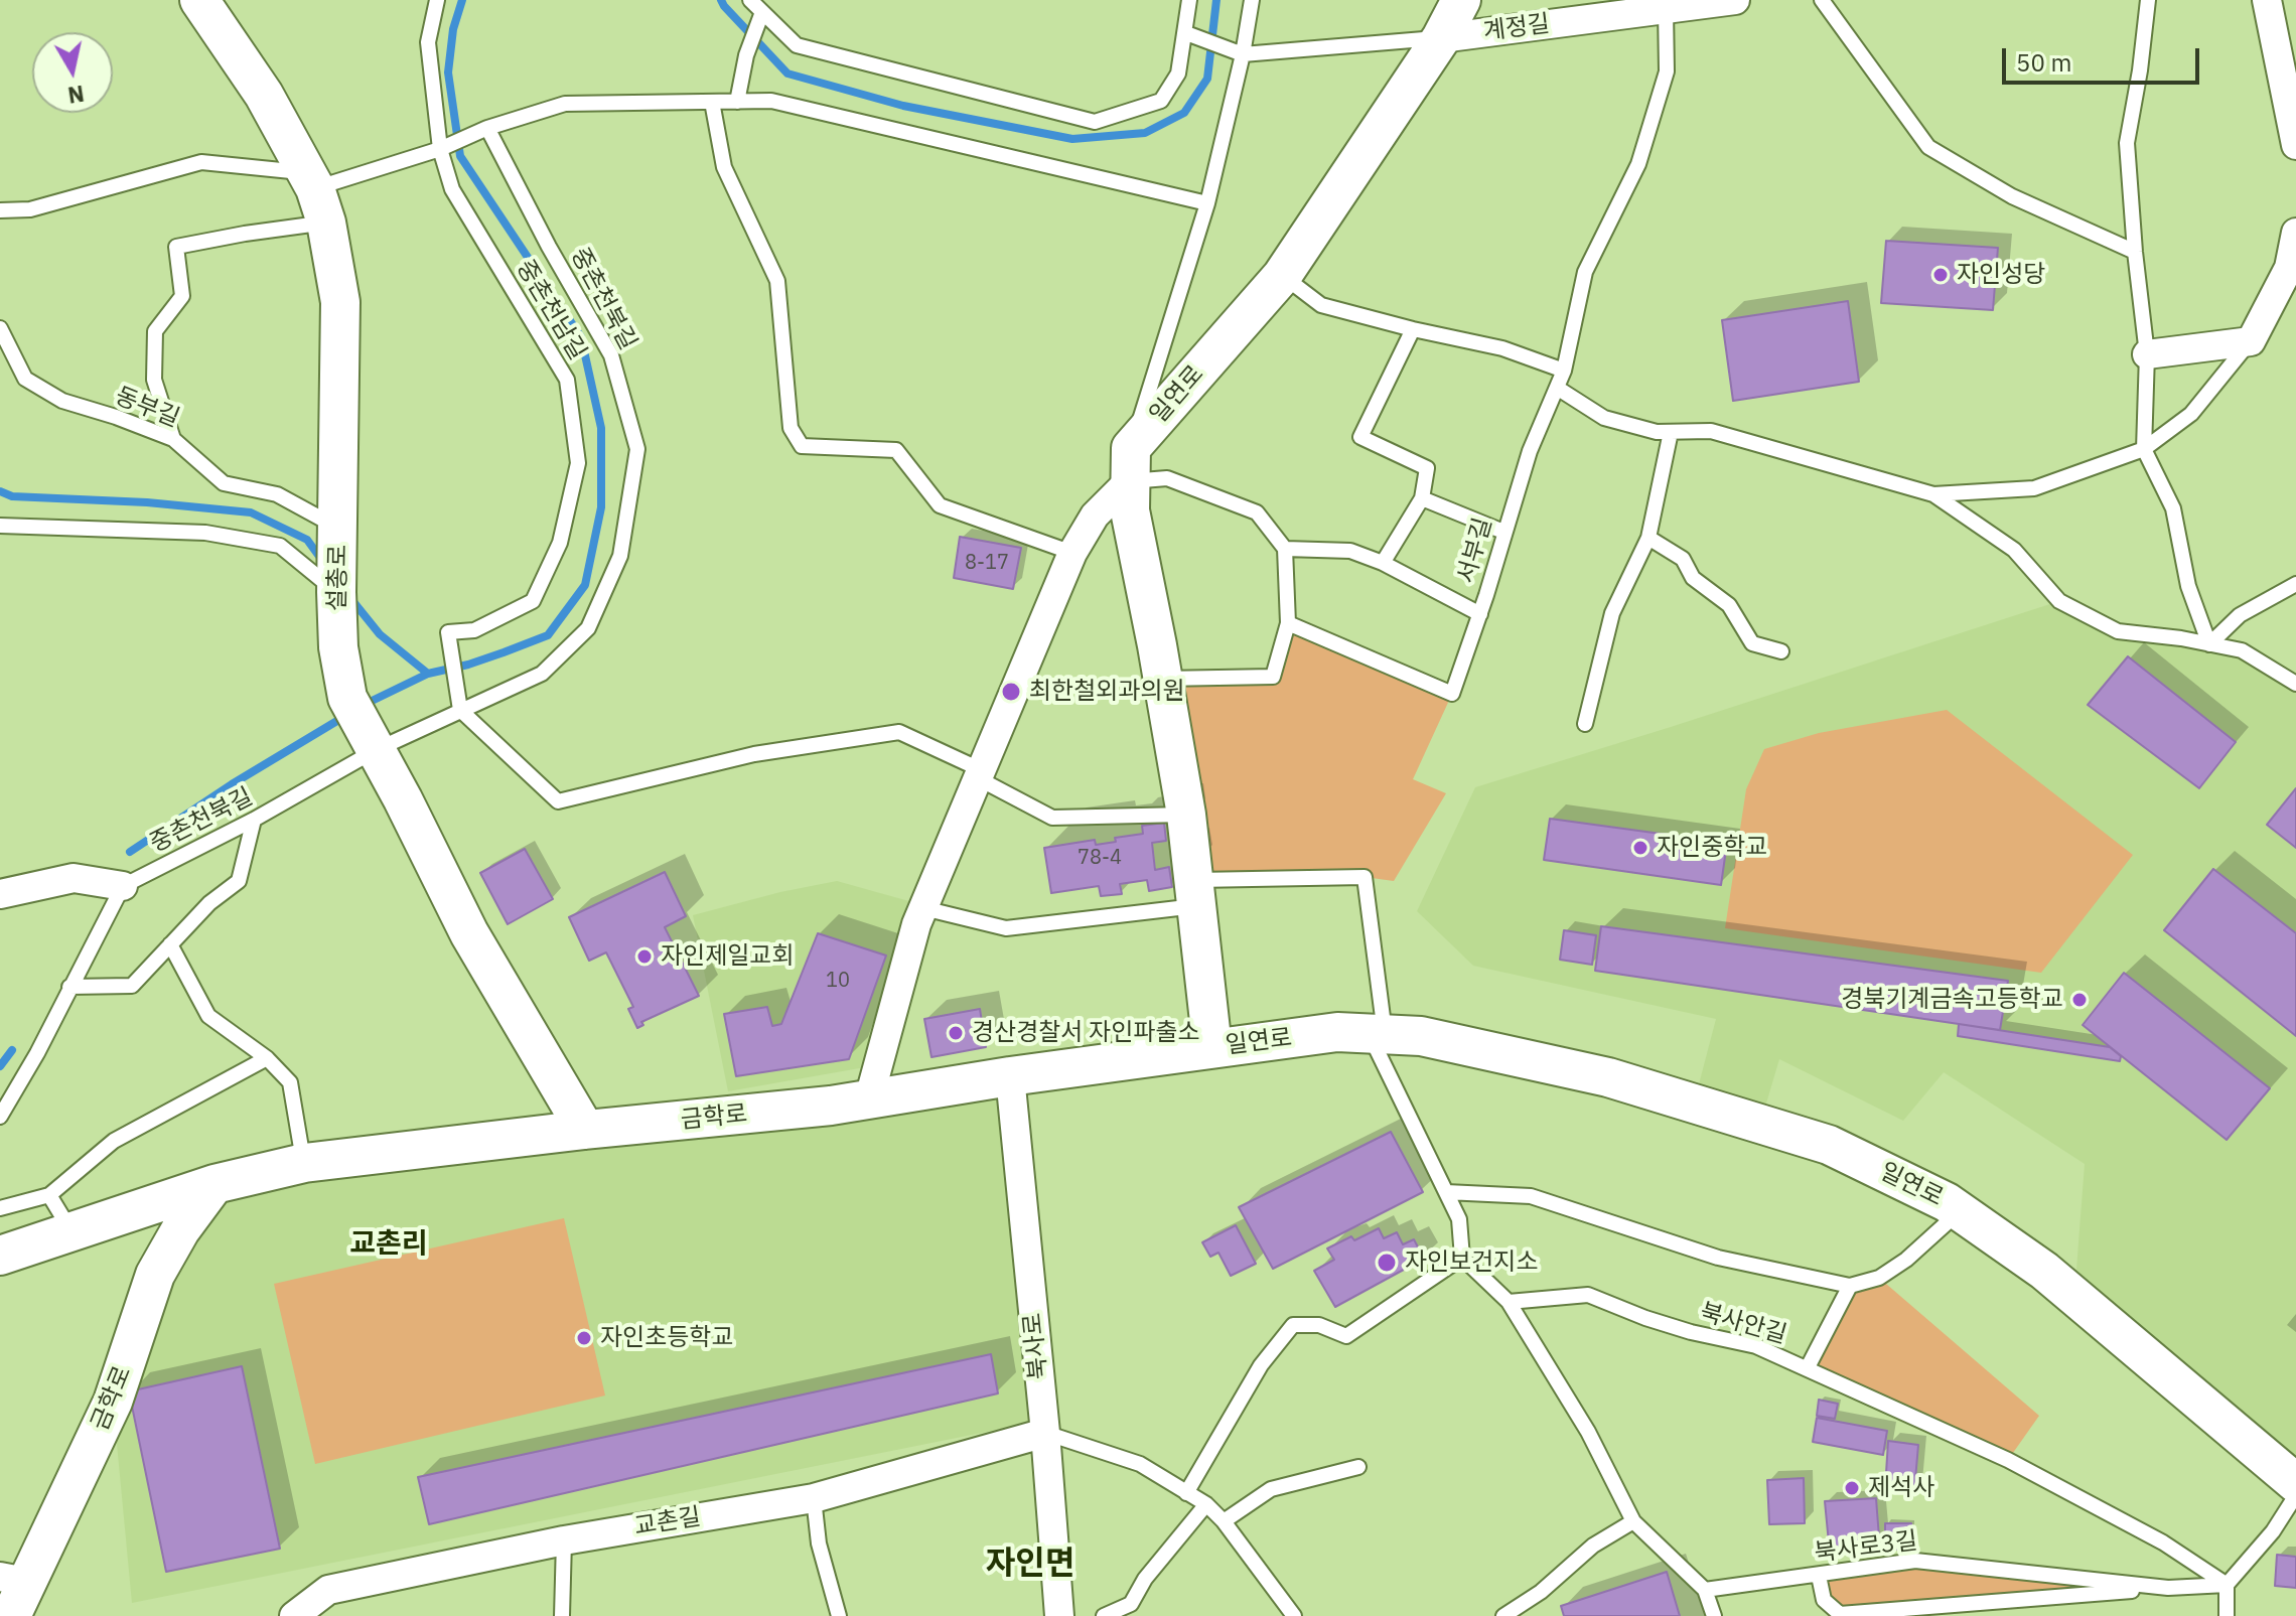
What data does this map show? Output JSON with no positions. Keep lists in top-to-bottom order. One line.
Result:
{"streets":{"street":["계정길","일연로","설총로","금학로","북사로","교촌길"],"lane":["중촌천북길","중촌천남길","동부길","서부길","북사안길","북사로3길"]},"crossings":[["계정길","일연로"],["계정길","서부길"],["중촌천북길","중촌천남길"],["중촌천북길","설총로"],["일연로","금학로"],["동부길","설총로"],["설총로","금학로"],["금학로","북사로"],["북사안길","북사로3길"],["북사로","교촌길"]],"districts":["교촌리","자인면"],"places":["자인성당","최한철외과의원","자인중학교","자인제일교회","경북기계금속고등학교","경산경찰서 자인파출소","자인보건지소","자인초등학교","제석사"],"house_numbers":["8-17","78-4","10"],"scale_bar":"50 m","north":"bottom"}
